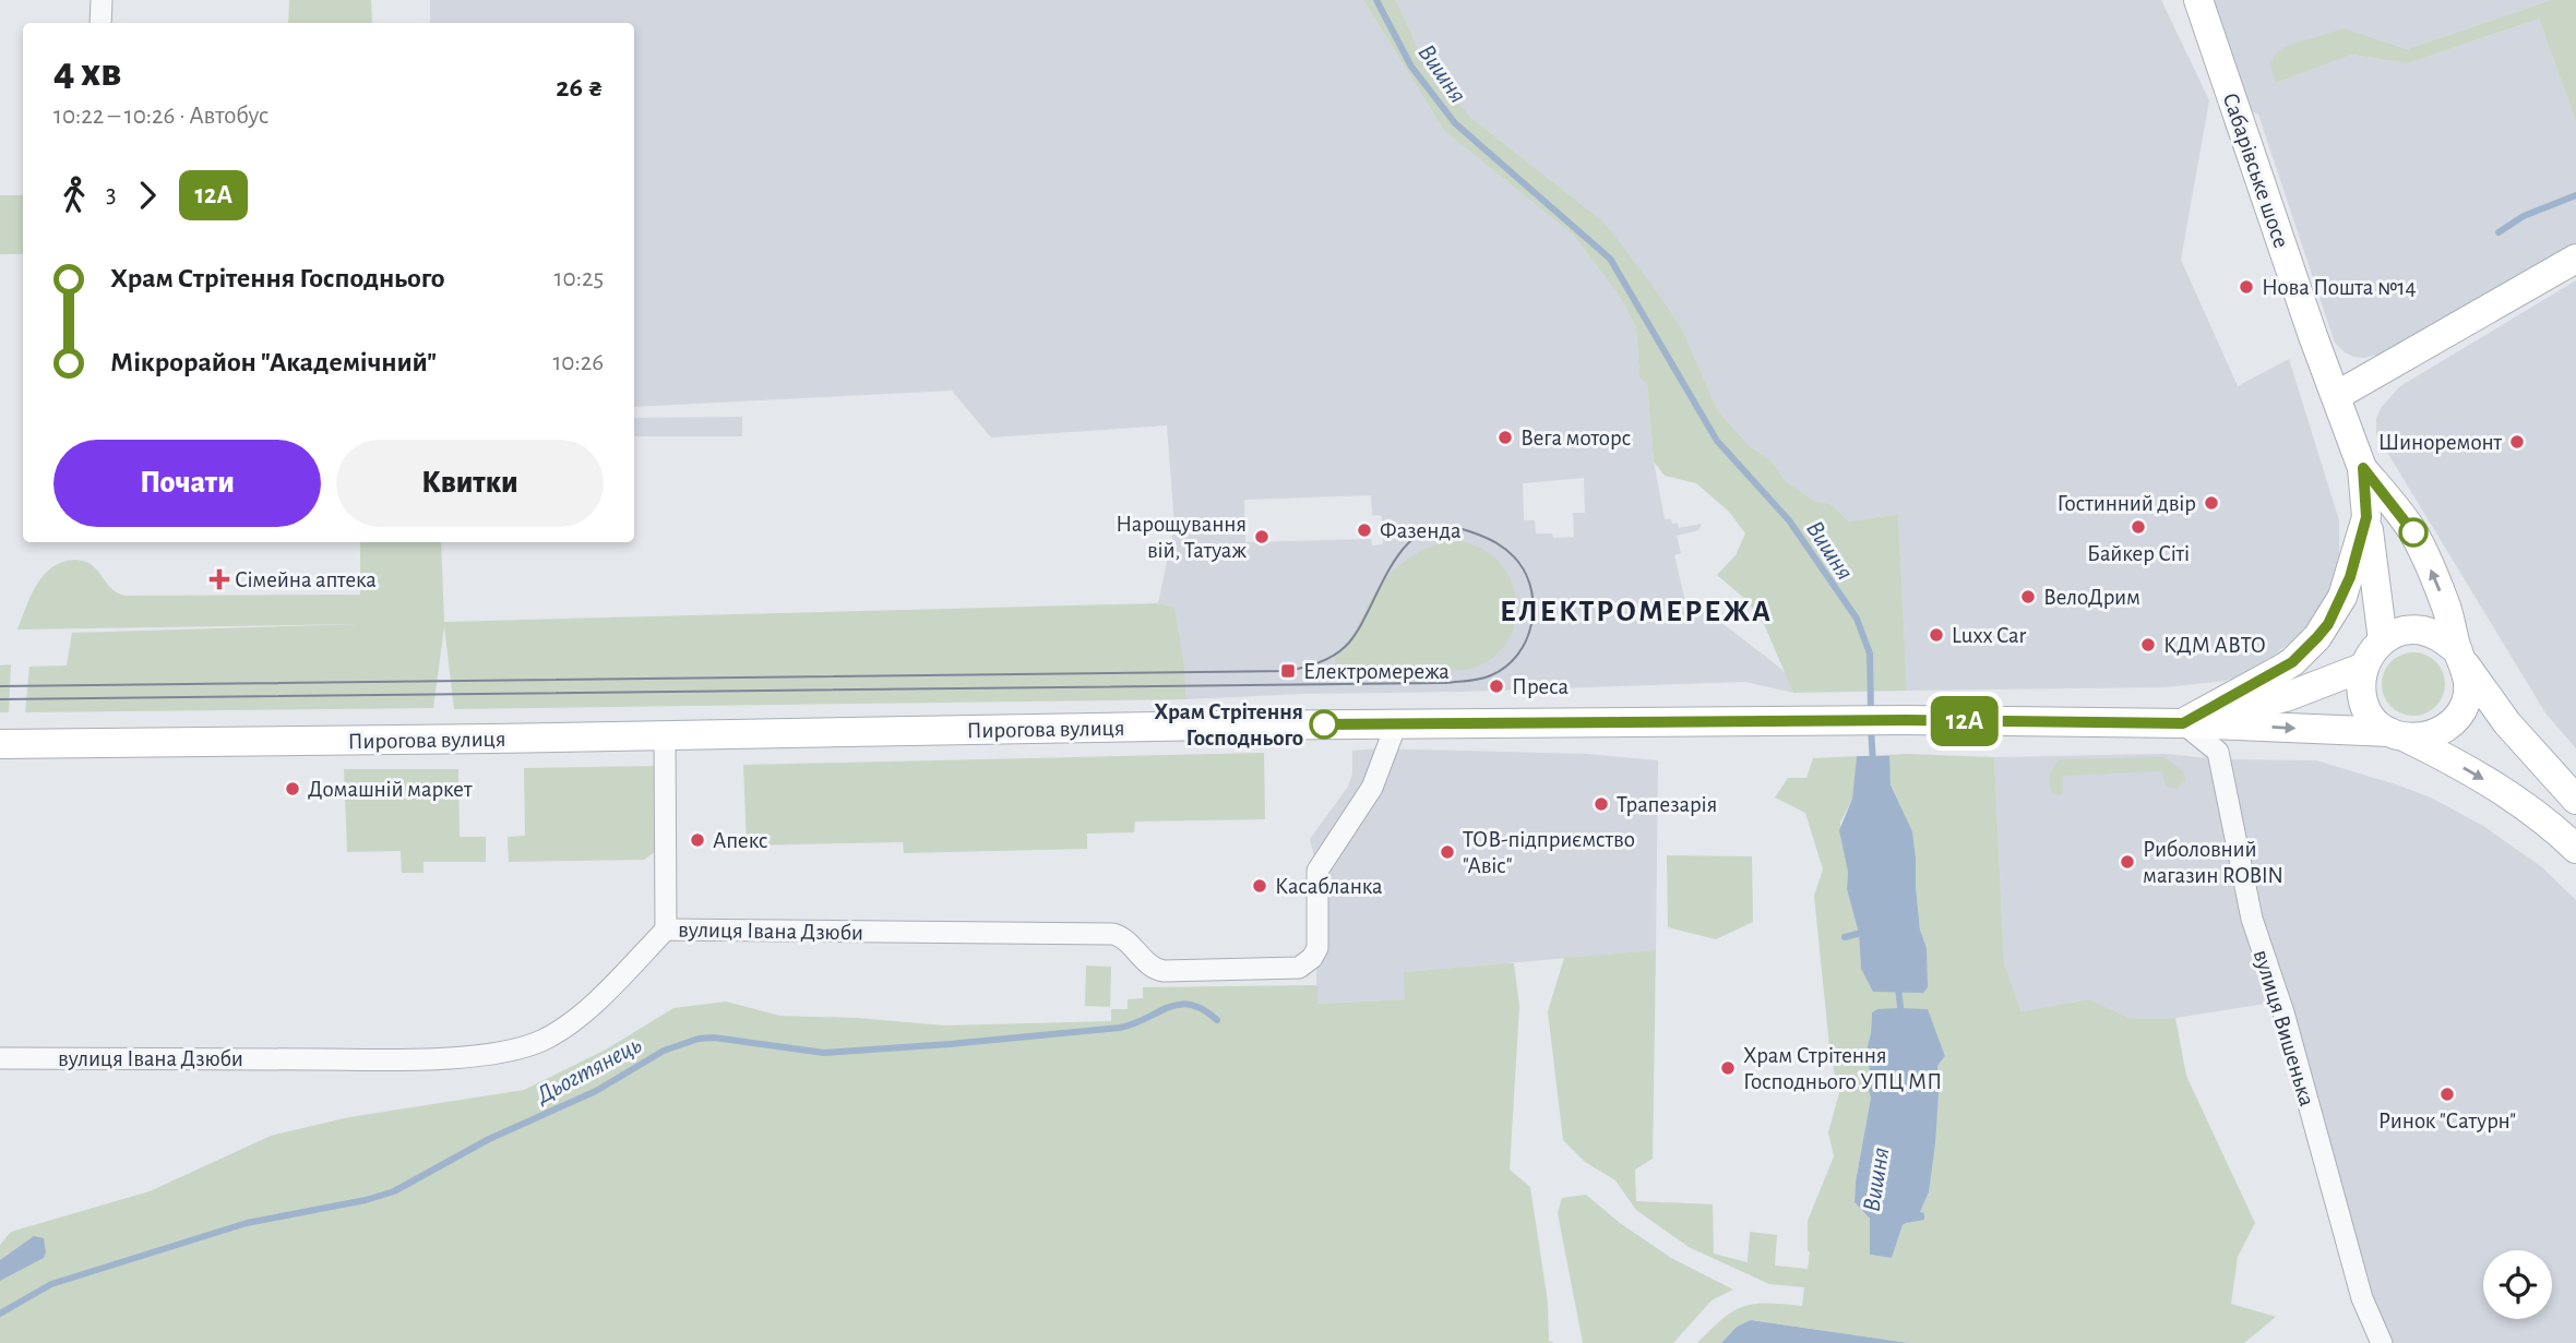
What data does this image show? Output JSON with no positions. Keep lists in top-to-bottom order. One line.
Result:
{"streets":{"main road":["Сабарівське шосе","Пирогова вулиця"],"street":["вулиця Івана Дзюби","вулиця Вишенька"]},"crossings":[["Пирогова вулиця","вулиця Івана Дзюби"],["Пирогова вулиця","вулиця Вишенька"]],"districts":["ЕЛЕКТРОМЕРЕЖА"],"water":["Вишня","Дьогтянець"],"places":{"other":["Нова Пошта №14","Вега моторс","Шиноремонт","Гостинний двір","Байкер Сіті","Фазенда","Нарощування вій, Татуаж","ВелоДрим","Luxx Car","КДМ АВТО","Преса","Храм Стрітення Господнього","Домашній маркет","Трапезарія","Апекс","ТОВ-підприємство \"Авіс\"","Риболовний магазин ROBIN","Касабланка","Храм Стрітення Господнього УПЦ МП","Ринок \"Сатурн\""],"health":["Сімейна аптека"],"transit":["Електромережа"]},"lines":["bus line 12А"],"page":{"on_map":"12А","heading":["4 хв","10:22 – 10:26 · Автобус","26 ₴"],"legs":["3","12А"],"list":[{"name":"Храм Стрітення Господнього","value":"10:25"},{"name":"Мікрорайон \"Академічний\"","value":"10:26"}],"buttons":["Почати","Квитки"]}}
